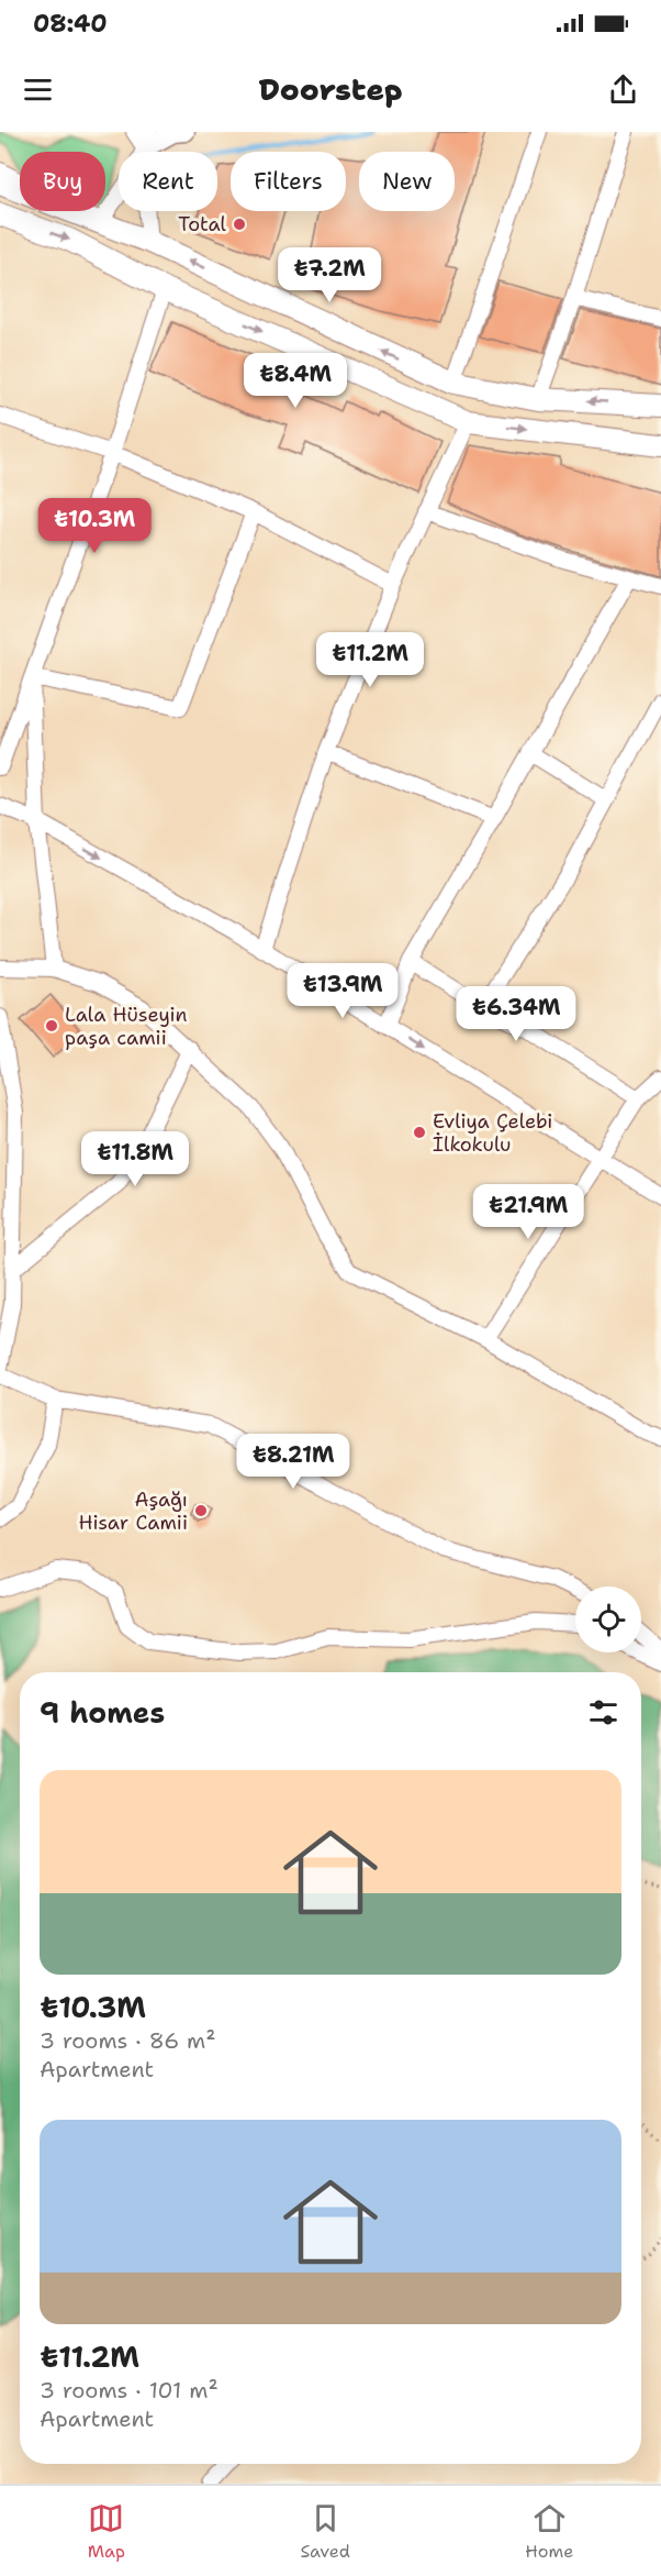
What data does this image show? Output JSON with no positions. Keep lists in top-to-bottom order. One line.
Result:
{"places":["Total","Lala Hüseyin paşa camii","Evliya Çelebi İlkokulu","Aşağı Hisar Camii"],"page":{"status":"08:40","header":"Doorstep","chip":["Buy","Rent","Filters","New"],"price":["₺7.2M","₺8.4M","₺10.3M","₺11.2M","₺13.9M","₺6.34M","₺11.8M","₺21.9M","₺8.21M"],"heading":"9 homes","list":[{"name":"₺10.3M","note":"3 rooms · 86 m² · Apartment"},{"name":"₺11.2M","note":"3 rooms · 101 m² · Apartment"}],"tabs":["Map","Saved","Home"]}}
